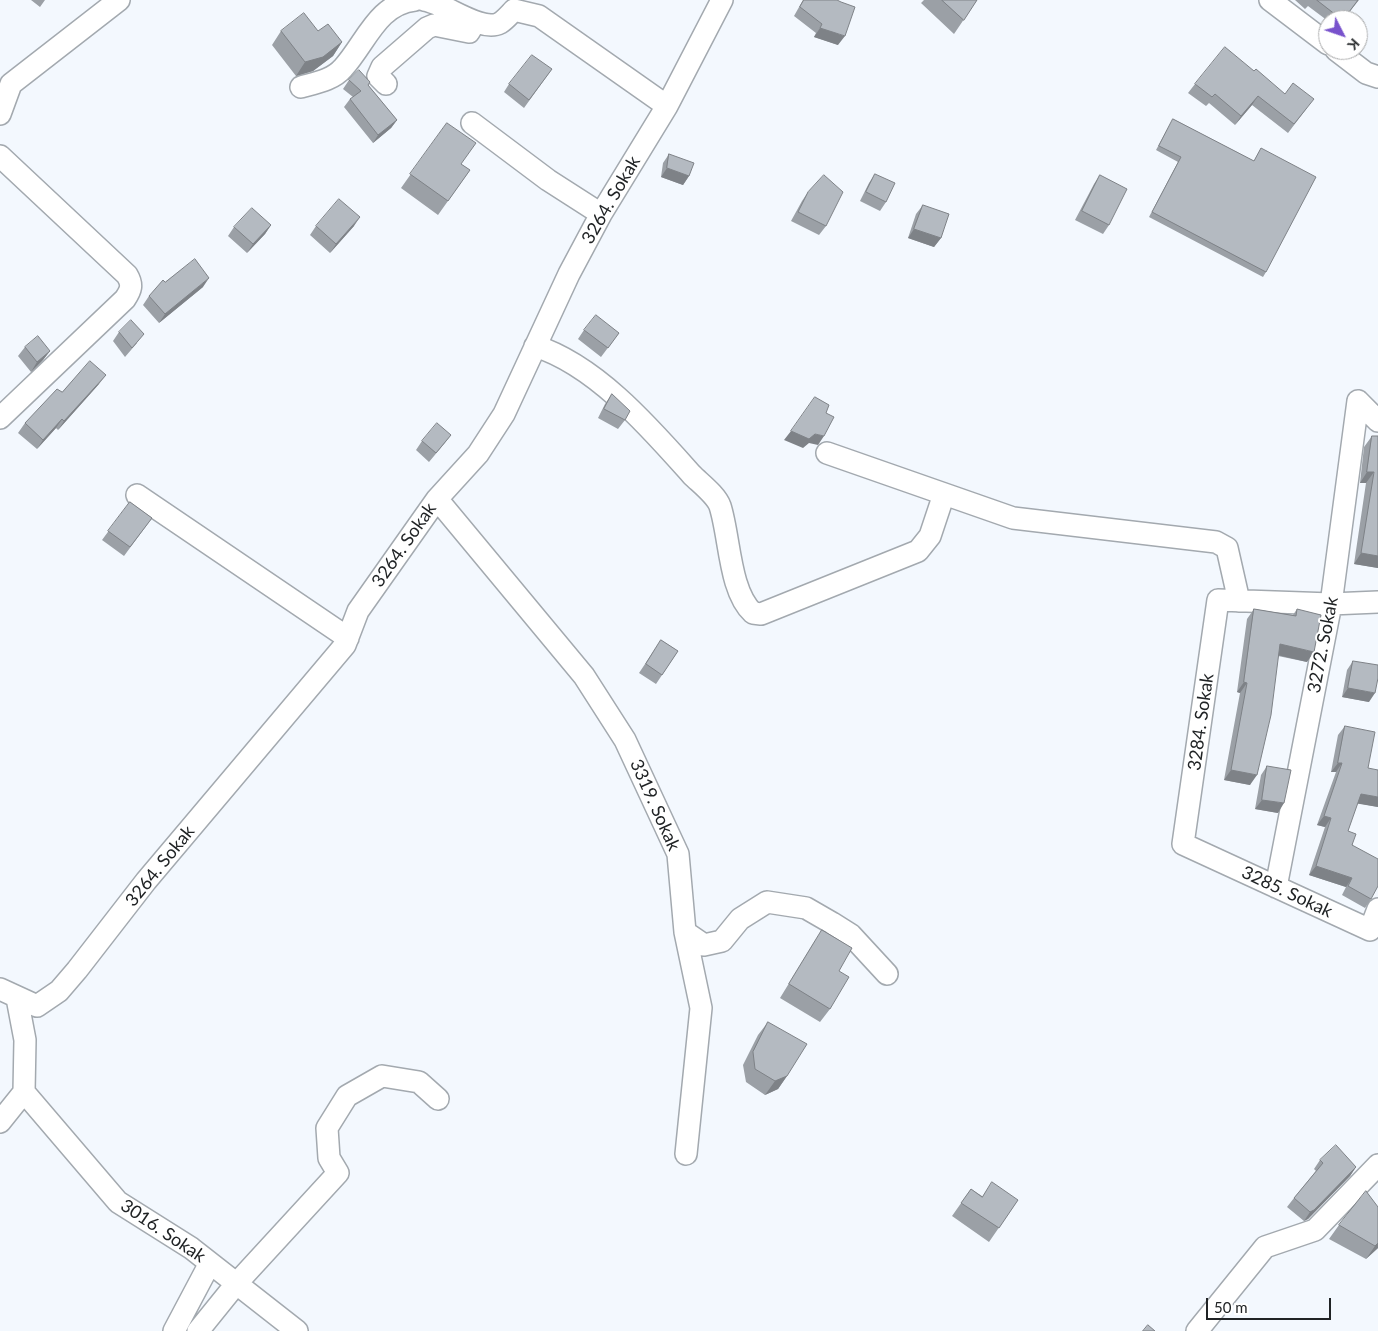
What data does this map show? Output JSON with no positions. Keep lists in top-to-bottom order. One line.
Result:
{"streets":{"street":["3264. Sokak","3272. Sokak","3284. Sokak","3319. Sokak","3285. Sokak","3016. Sokak"]},"crossings":[["3264. Sokak","3319. Sokak"],["3272. Sokak","3285. Sokak"],["3284. Sokak","3285. Sokak"]],"scale_bar":"50 m","north":"bottom right"}
